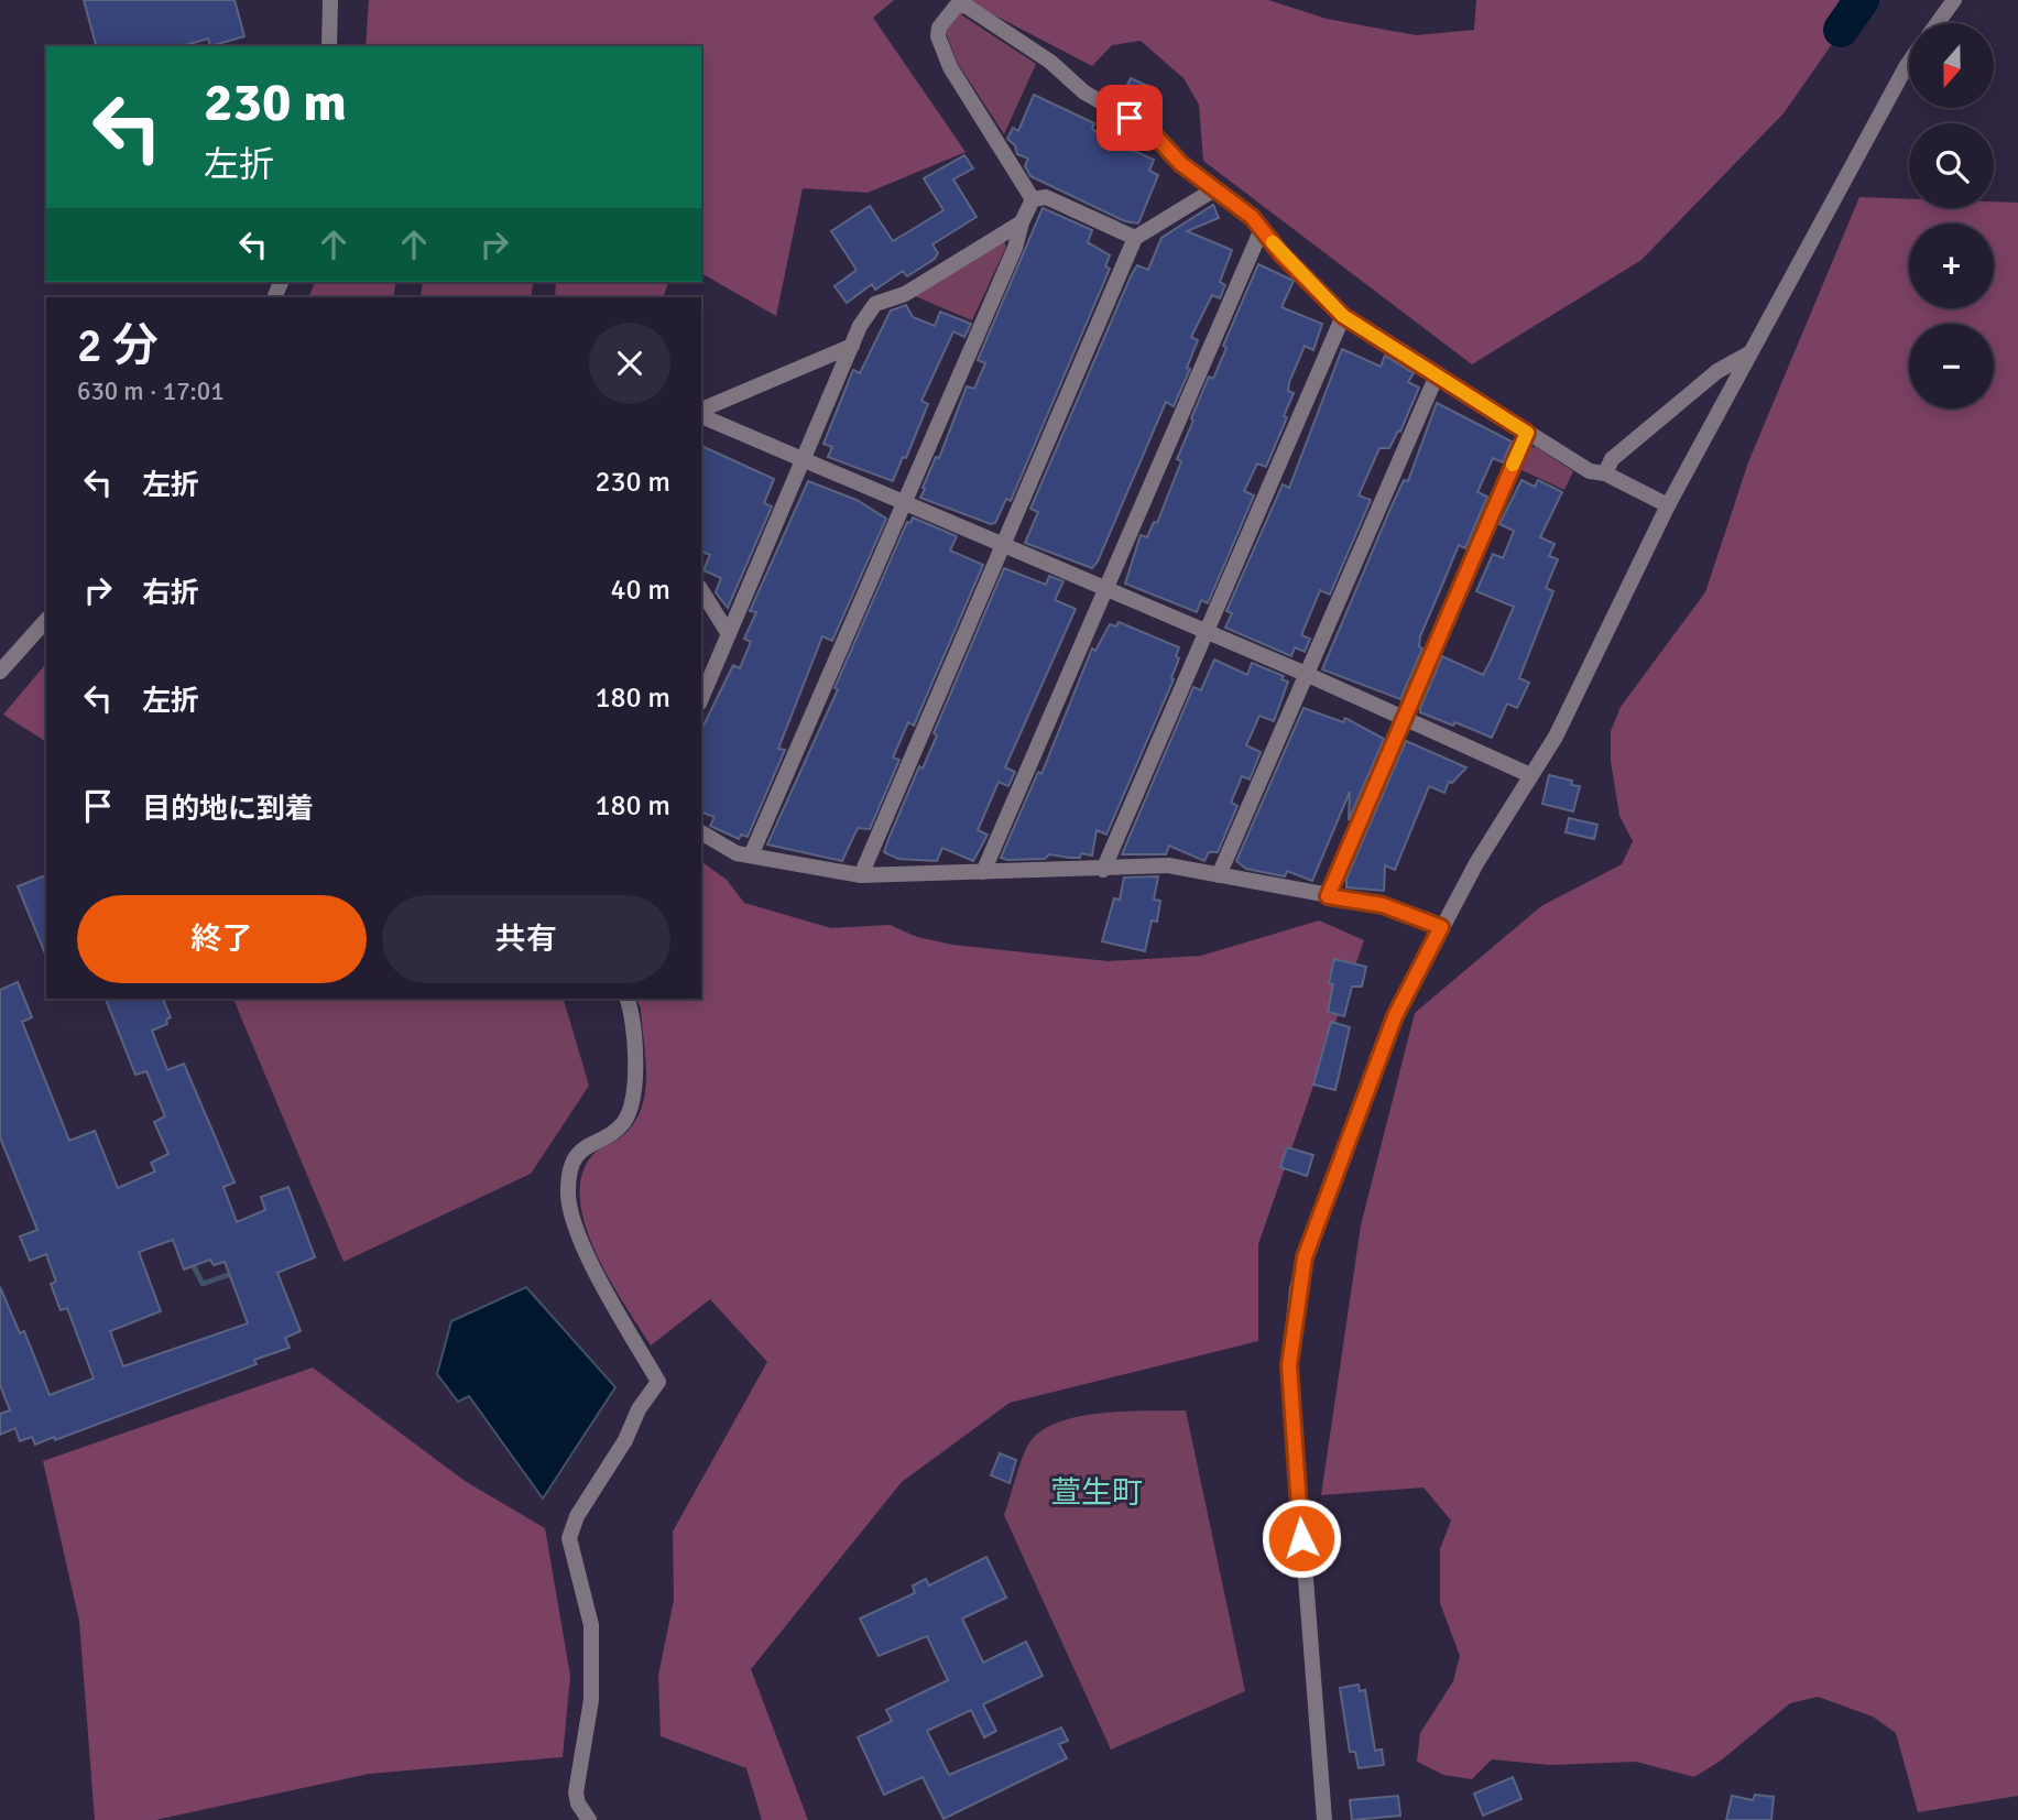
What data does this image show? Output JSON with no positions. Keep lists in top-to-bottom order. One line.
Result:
{"districts":["萱生町"],"north":"bottom","page":{"map_buttons":["+","−"],"turn":["230 m","左折"],"heading":["2 分","630 m · 17:01"],"list":[{"name":"左折","value":"230 m"},{"name":"右折","value":"40 m"},{"name":"左折","value":"180 m"},{"name":"目的地に到着","value":"180 m"}],"buttons":["終了","共有"]}}
